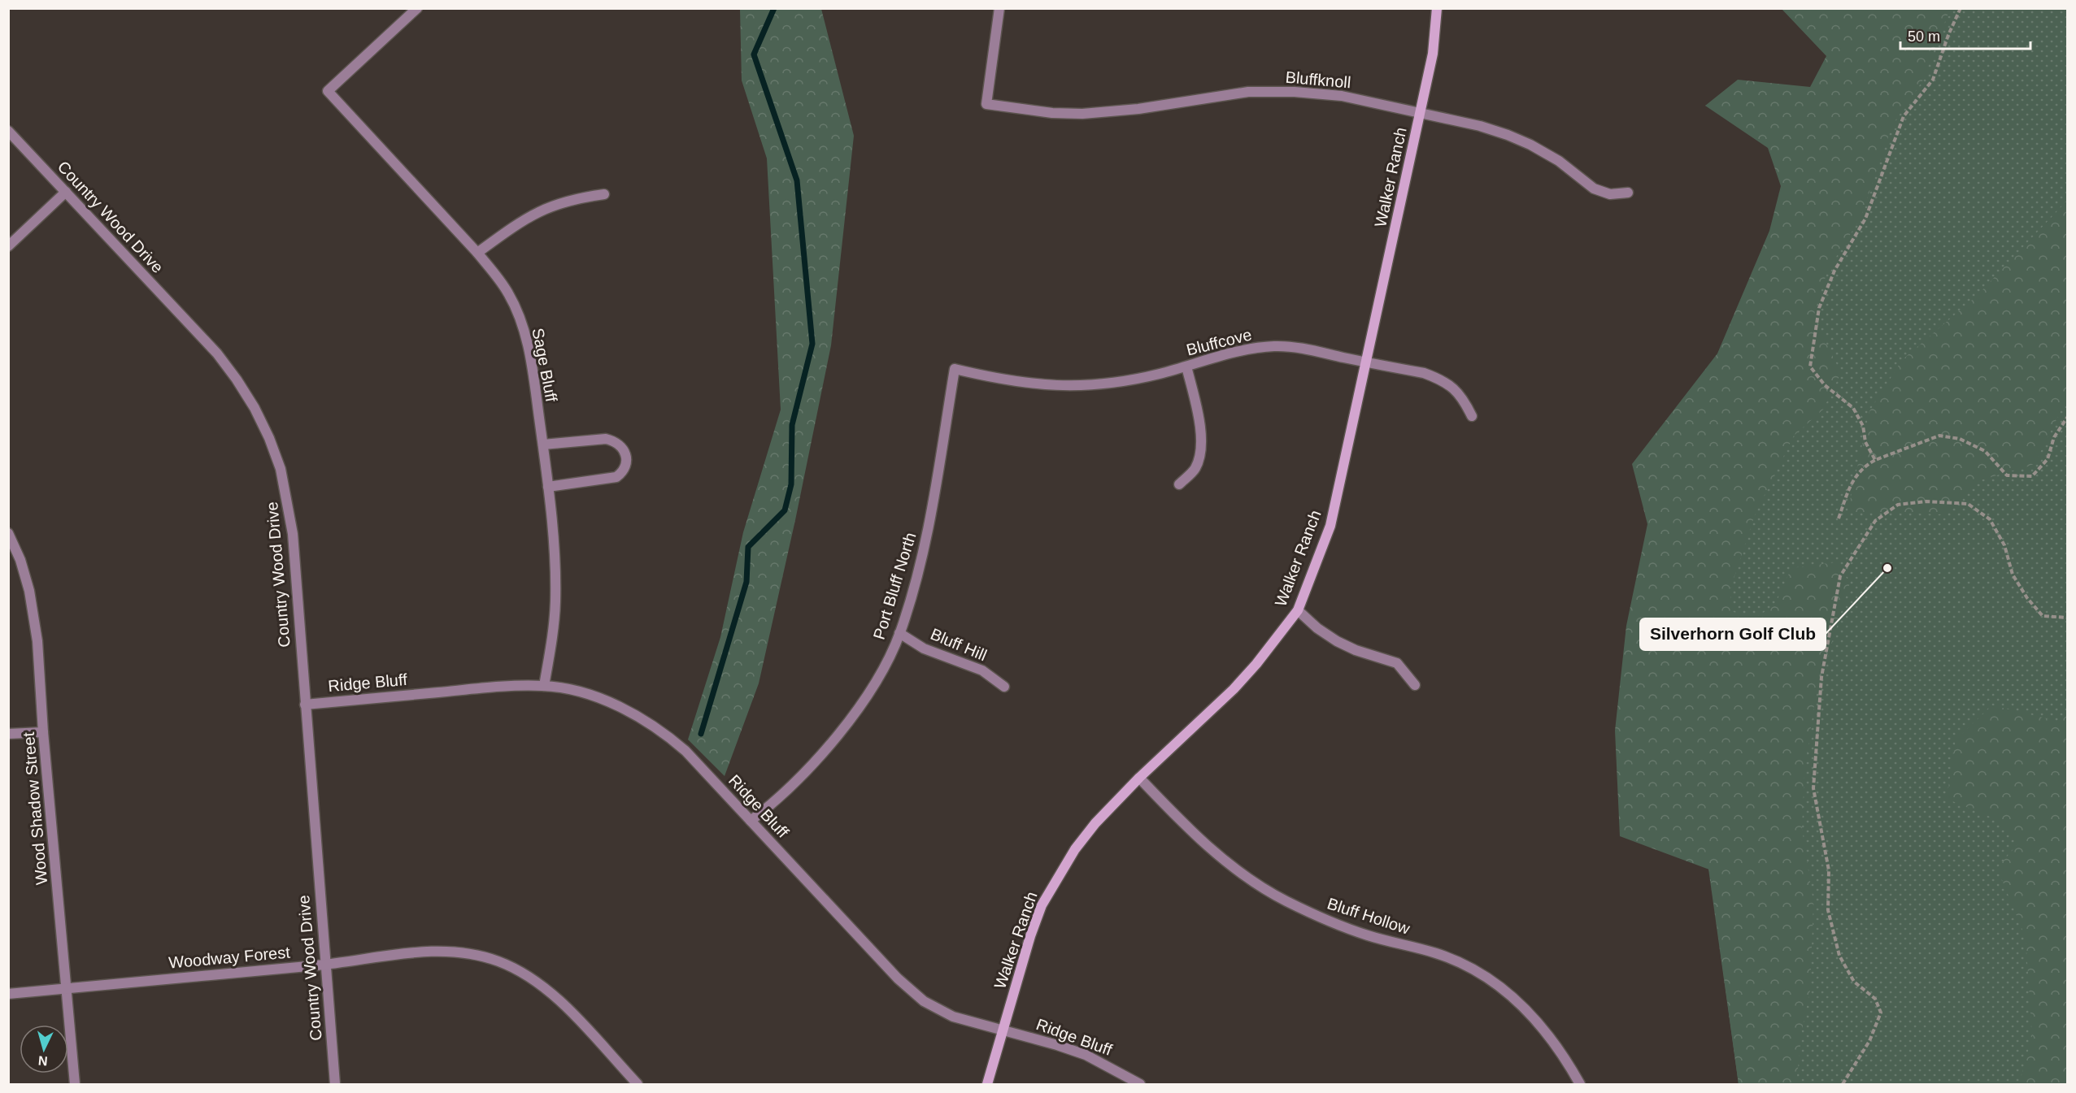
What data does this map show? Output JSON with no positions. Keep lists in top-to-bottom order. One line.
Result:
{"streets":{"street":["Bluffknoll","Walker Ranch","Country Wood Drive","Bluffcove","Sage Bluff","Port Bluff North","Bluff Hill","Ridge Bluff","Wood Shadow Street","Bluff Hollow","Woodway Forest"]},"crossings":[["Bluffknoll","Walker Ranch"],["Walker Ranch","Bluffcove"],["Walker Ranch","Ridge Bluff"],["Walker Ranch","Bluff Hollow"],["Country Wood Drive","Ridge Bluff"],["Country Wood Drive","Woodway Forest"],["Bluffcove","Port Bluff North"],["Sage Bluff","Ridge Bluff"],["Port Bluff North","Bluff Hill"],["Port Bluff North","Ridge Bluff"],["Wood Shadow Street","Woodway Forest"]],"places":["Silverhorn Golf Club"],"scale_bar":"50 m","north":"bottom"}
